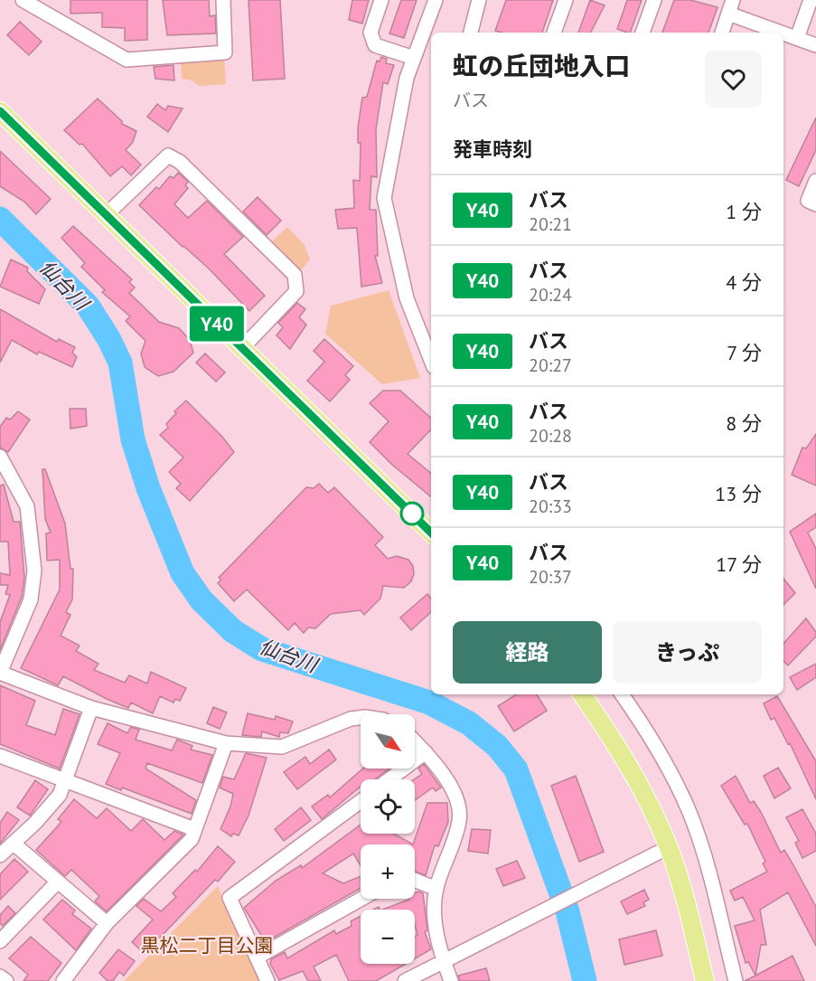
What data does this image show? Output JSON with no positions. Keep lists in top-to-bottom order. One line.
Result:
{"water":["仙台川"],"parks":["黒松二丁目公園"],"lines":["bus line Y40"],"north":"bottom right","page":{"on_map":"Y40","heading":[["虹の丘団地入口","バス"],"発車時刻"],"list":[{"mark":"Y40","name":"バス","note":"20:21","value":"1 分"},{"mark":"Y40","name":"バス","note":"20:24","value":"4 分"},{"mark":"Y40","name":"バス","note":"20:27","value":"7 分"},{"mark":"Y40","name":"バス","note":"20:28","value":"8 分"},{"mark":"Y40","name":"バス","note":"20:33","value":"13 分"},{"mark":"Y40","name":"バス","note":"20:37","value":"17 分"}],"buttons":["経路","きっぷ"],"map_buttons":["+","−"]}}
